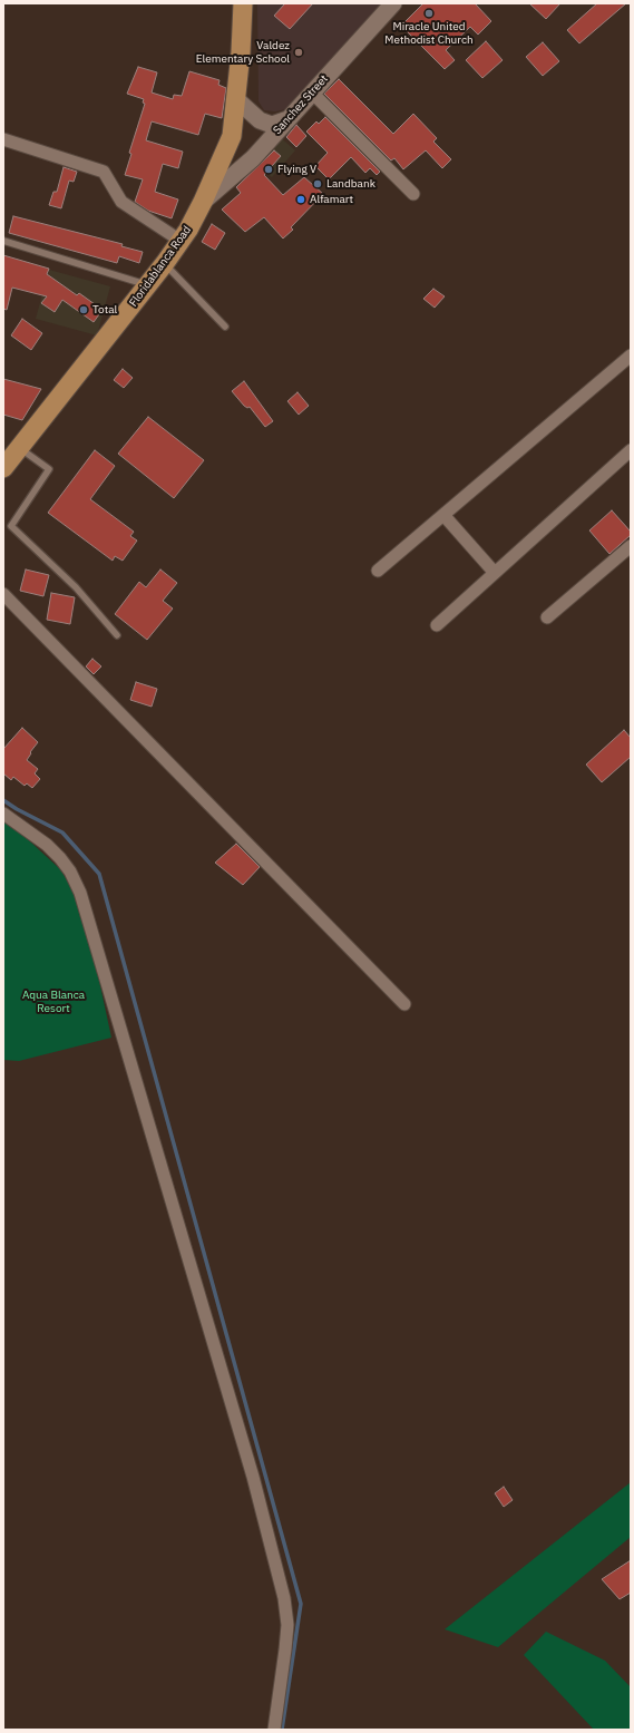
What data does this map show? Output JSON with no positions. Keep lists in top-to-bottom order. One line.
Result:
{"streets":{"main road":["Floridablanca Road"],"street":["Sanchez Street"]},"crossings":[["Sanchez Street","Floridablanca Road"]],"parks":["Aqua Blanca Resort"],"places":["Miracle United Methodist Church","Valdez Elementary School","Flying V","Landbank","Alfamart","Total"]}
